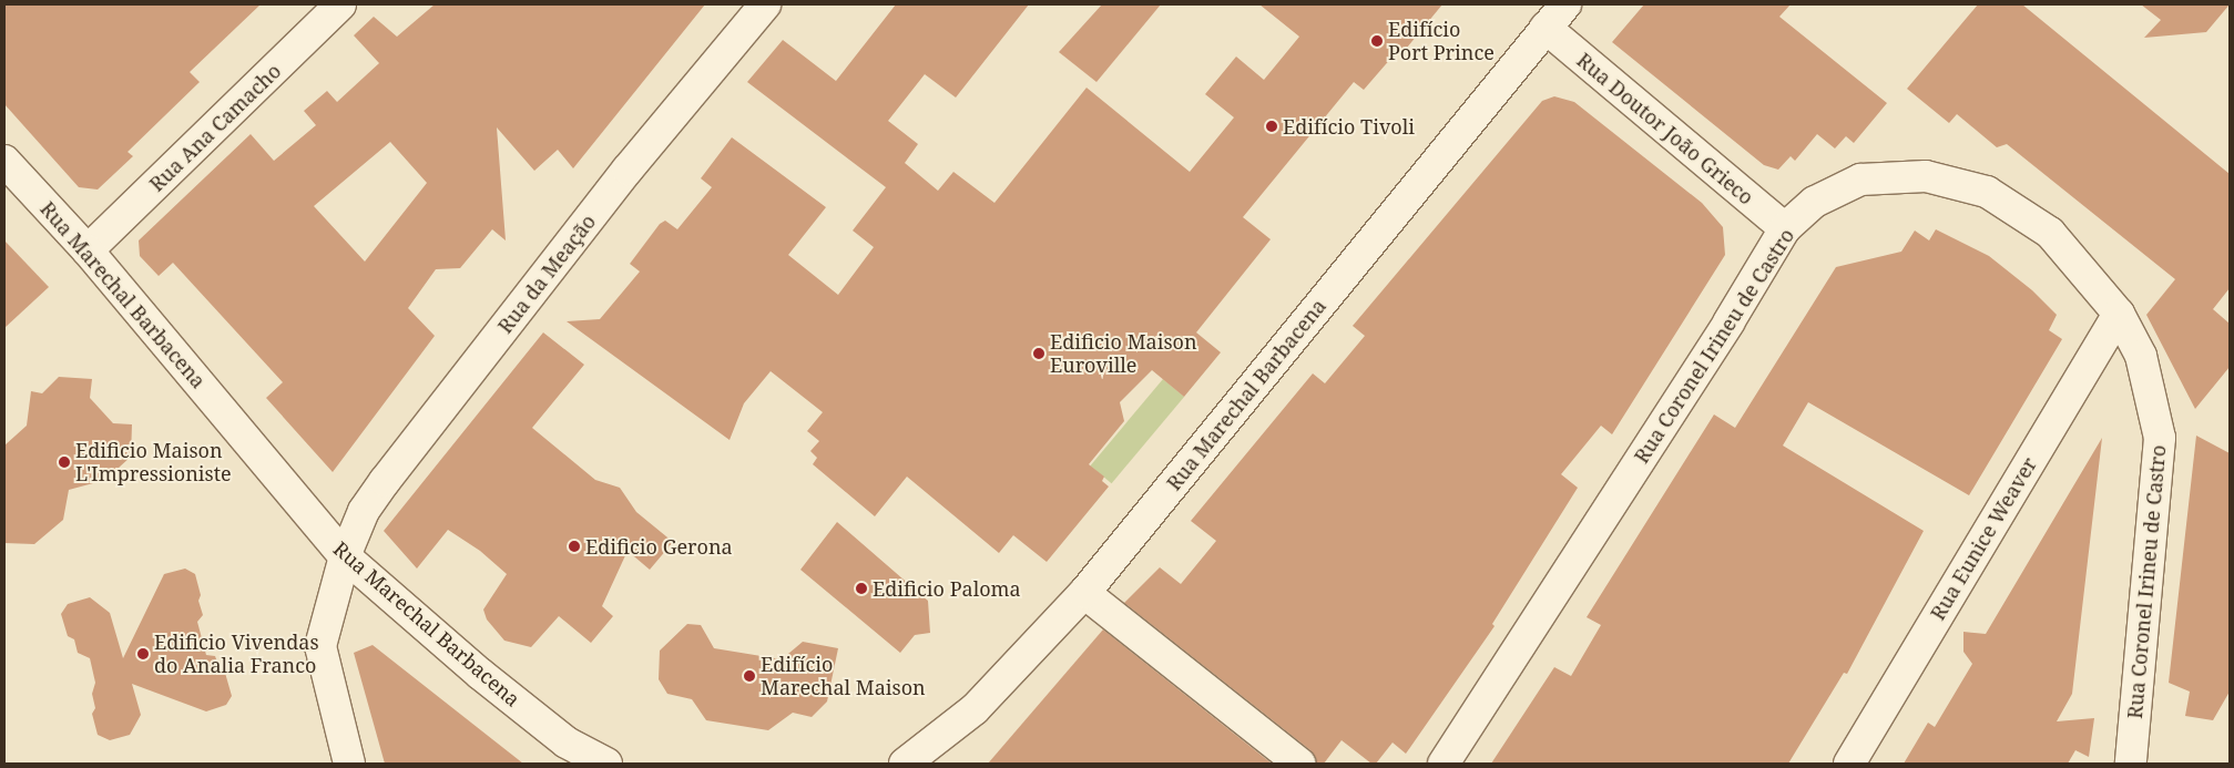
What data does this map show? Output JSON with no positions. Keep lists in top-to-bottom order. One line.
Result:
{"streets":{"street":["Rua Ana Camacho","Rua Doutor João Grieco","Rua da Meação","Rua Marechal Barbacena","Rua Coronel Irineu de Castro","Rua Eunice Weaver"]},"crossings":[["Rua Ana Camacho","Rua Marechal Barbacena"],["Rua Doutor João Grieco","Rua Marechal Barbacena"],["Rua Doutor João Grieco","Rua Coronel Irineu de Castro"],["Rua da Meação","Rua Marechal Barbacena"],["Rua Coronel Irineu de Castro","Rua Eunice Weaver"]],"places":["Edifício Port Prince","Edifício Tivoli","Edificio Maison Euroville","Edificio Maison L'Impressioniste","Edificio Gerona","Edificio Paloma","Edificio Vivendas do Analia Franco","Edifício Marechal Maison"]}
